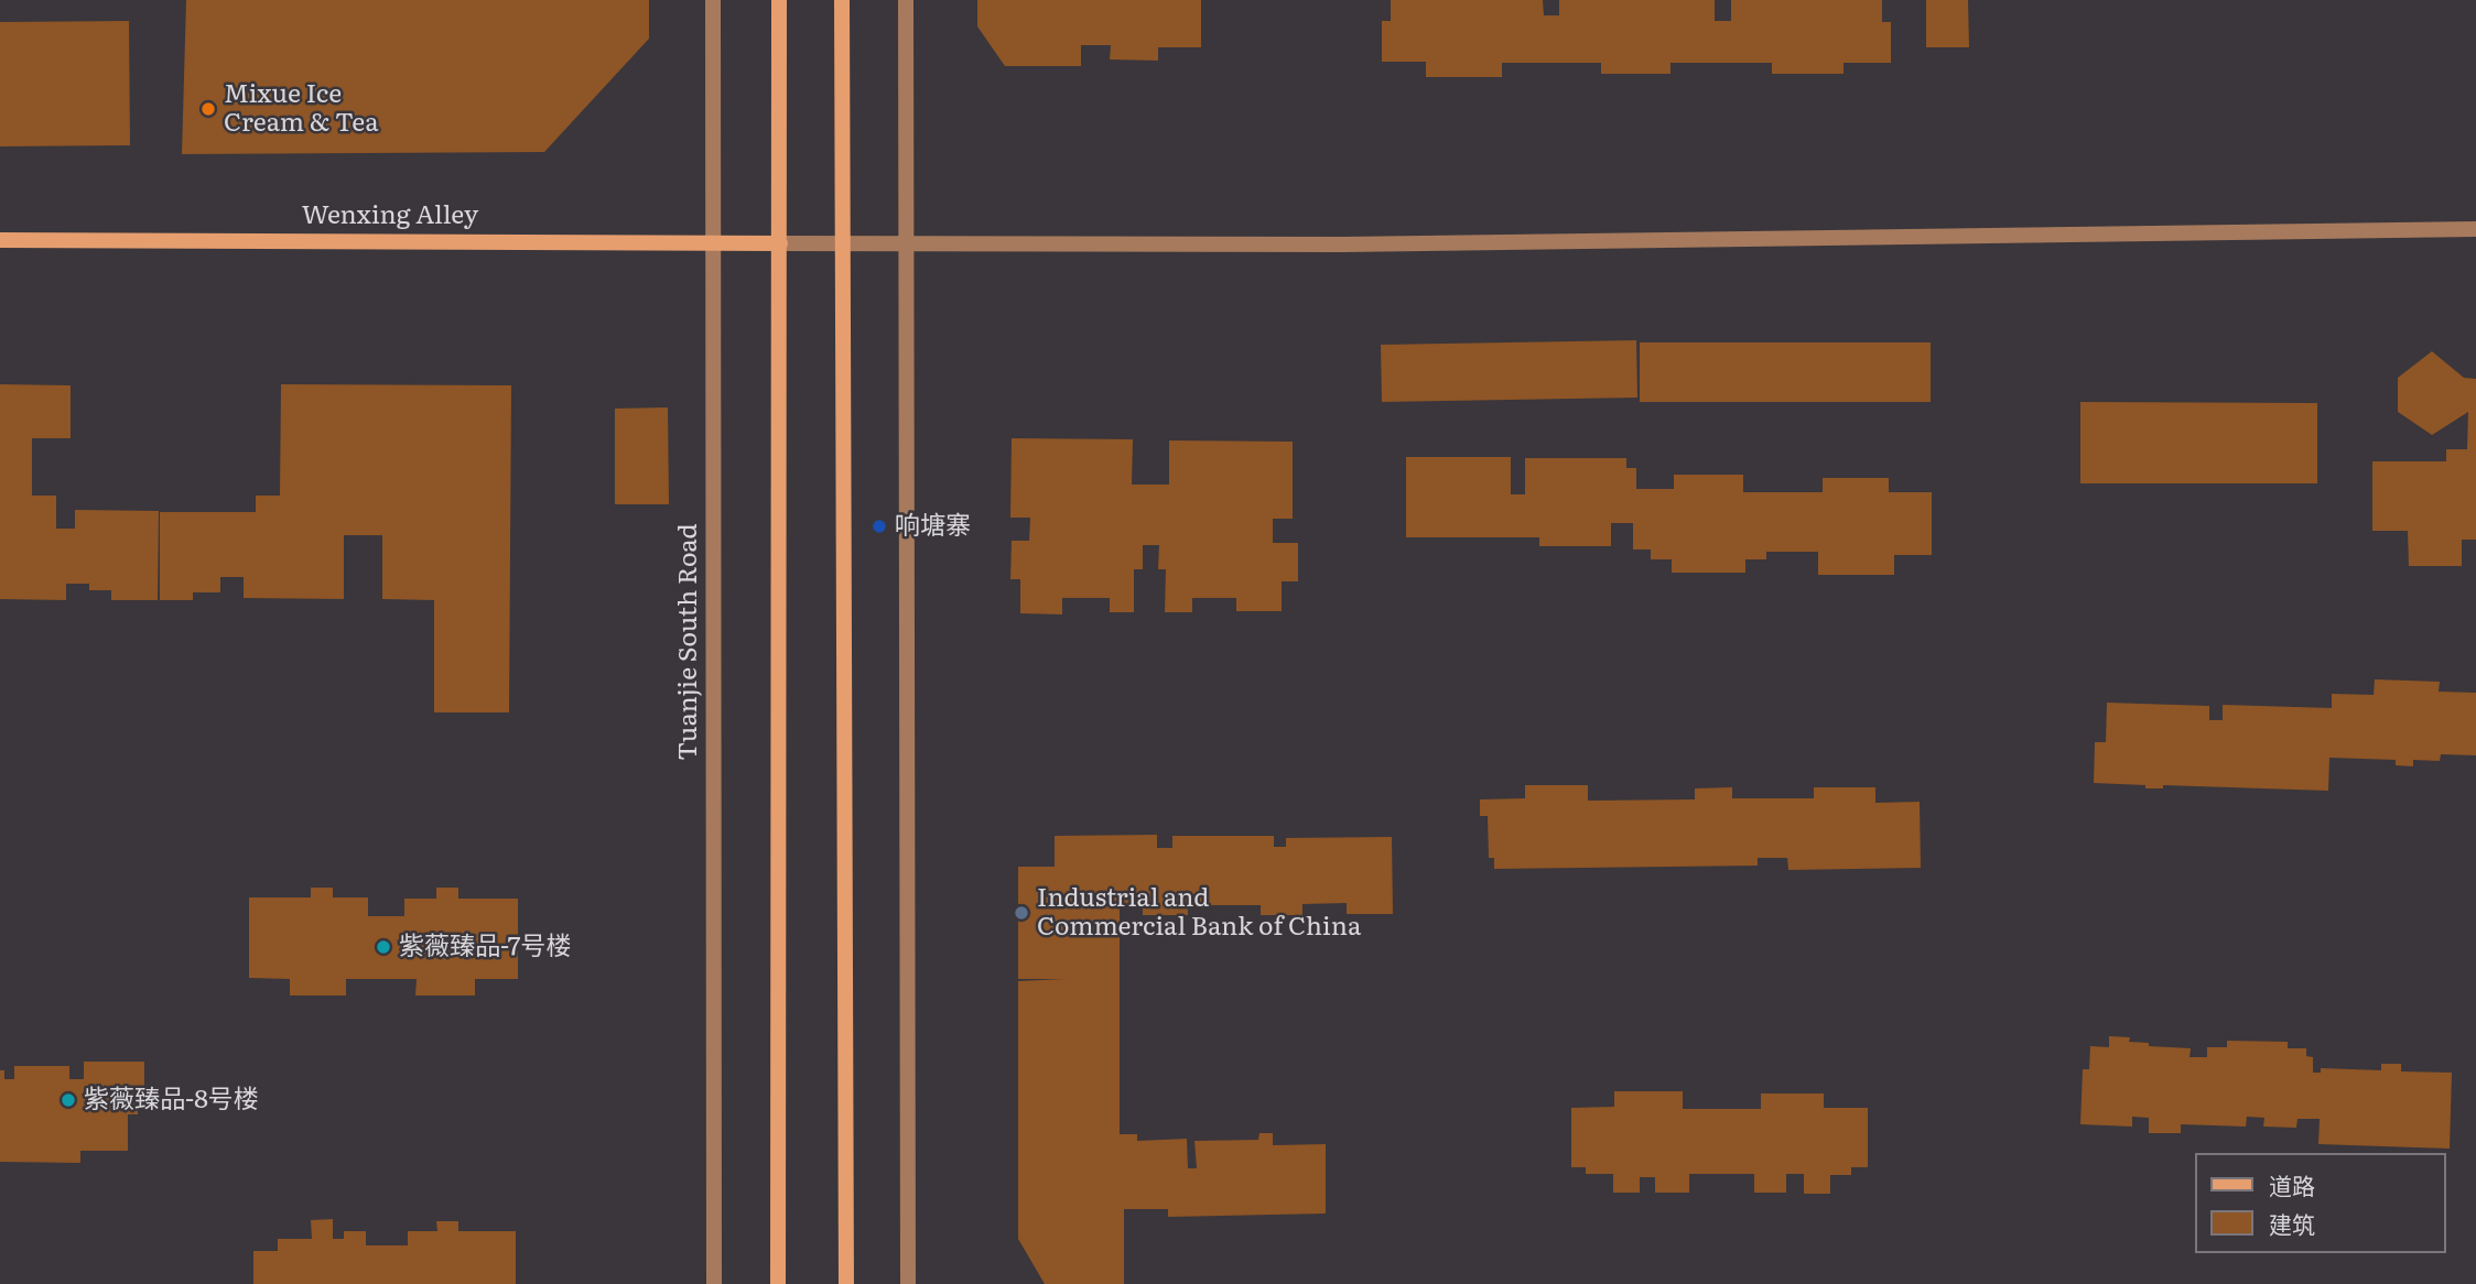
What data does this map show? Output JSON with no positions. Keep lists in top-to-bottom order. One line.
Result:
{"streets":{"main road":["Wenxing Alley"],"street":["Tuanjie South Road"]},"crossings":[["Wenxing Alley","Tuanjie South Road"]],"places":["Mixue Ice Cream & Tea","响塘寨","Industrial and Commercial Bank of China","紫薇臻品-7号楼","紫薇臻品-8号楼"],"legend":["道路","建筑"]}
